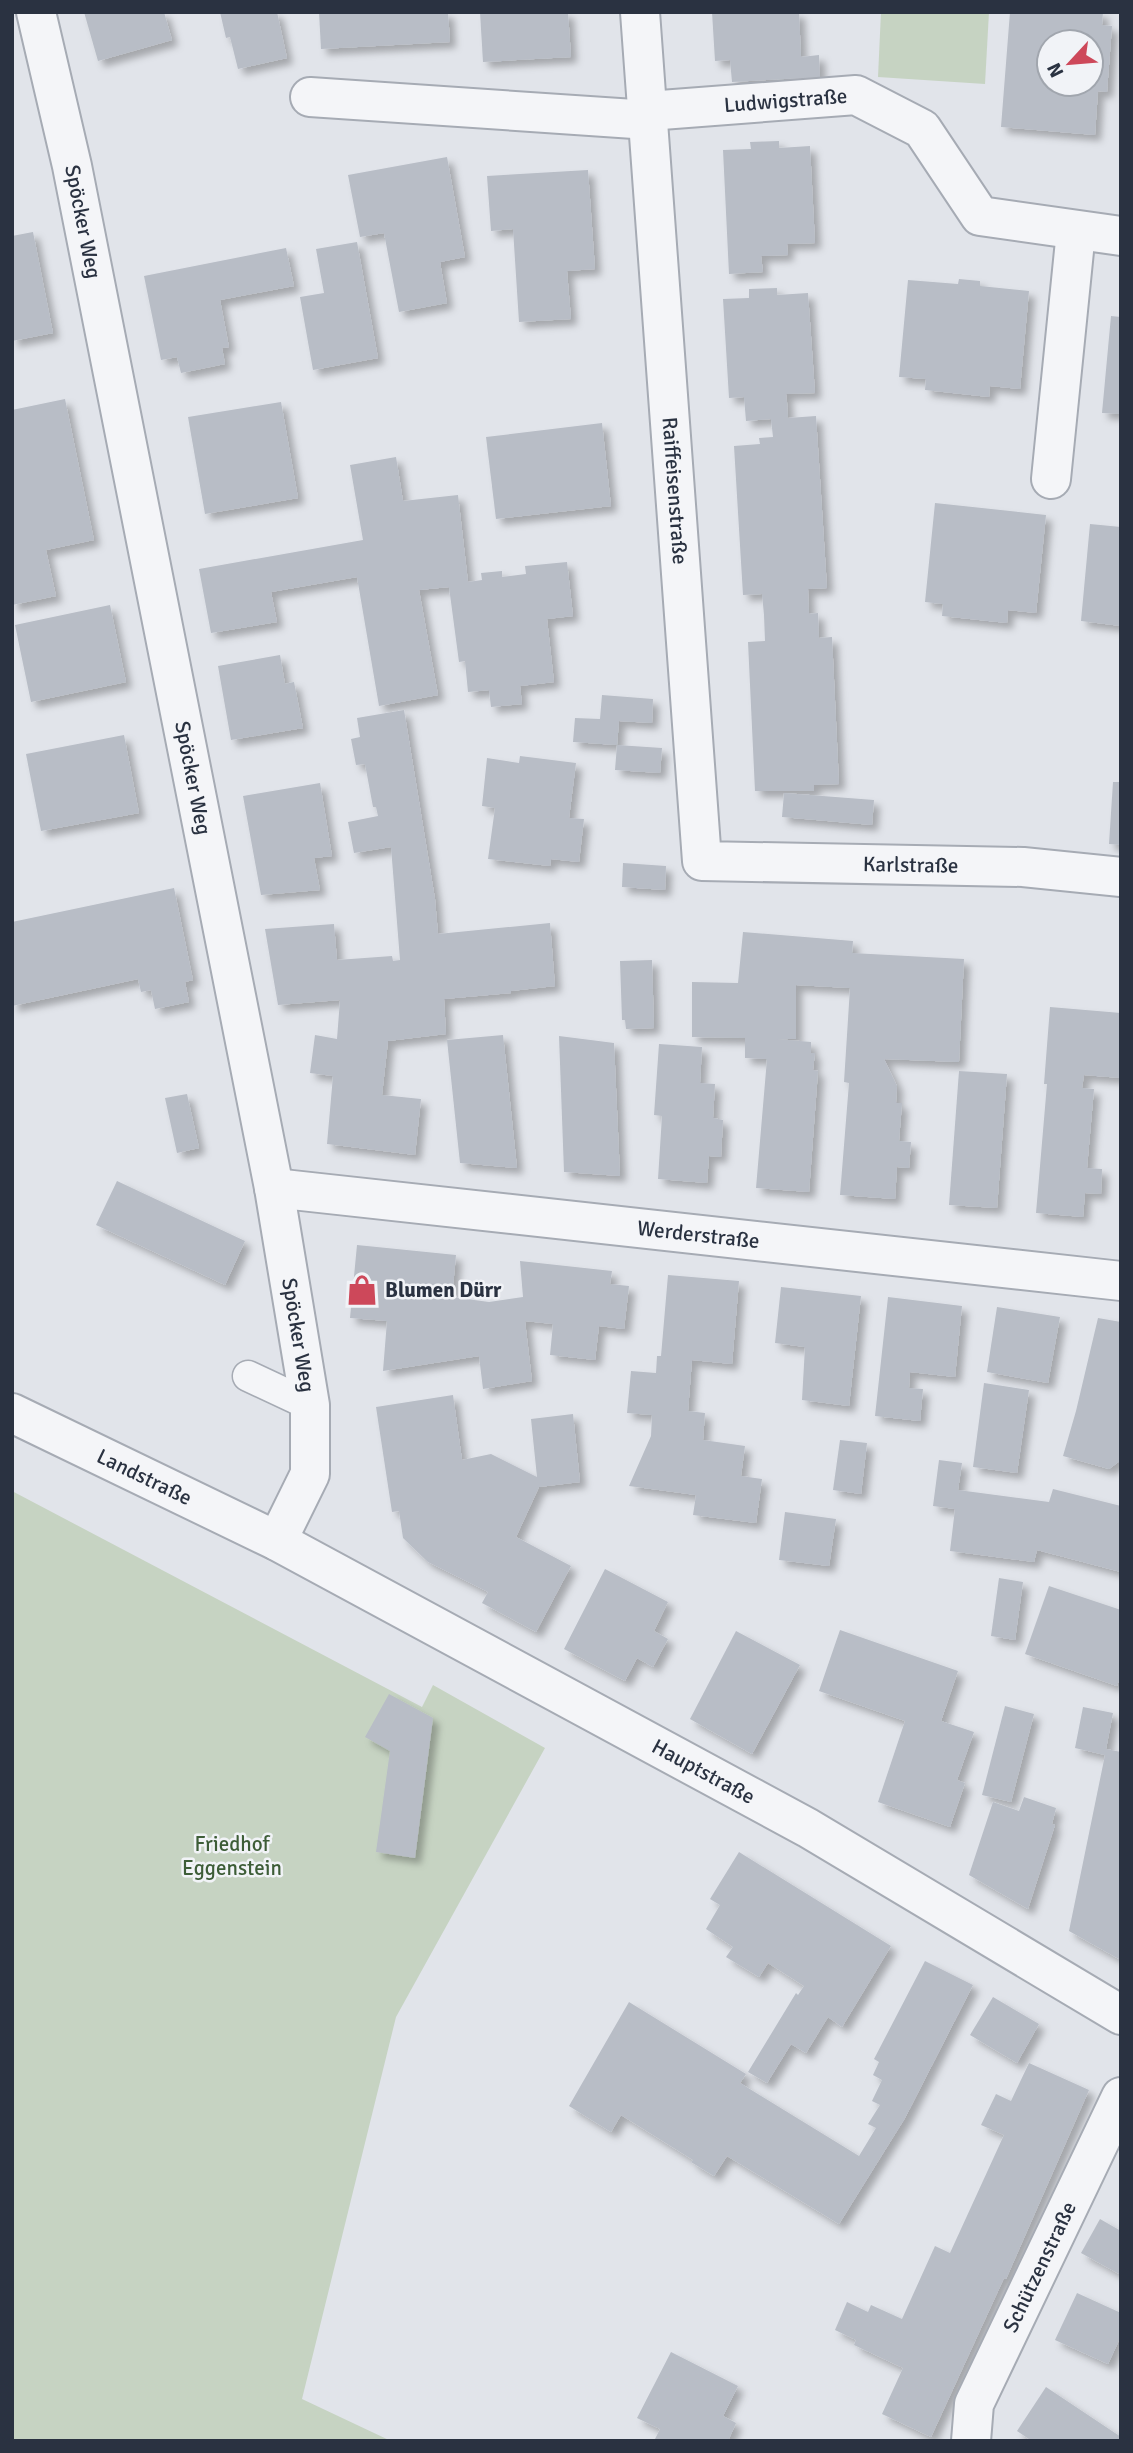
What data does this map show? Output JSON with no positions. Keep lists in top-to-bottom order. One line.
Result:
{"streets":{"street":["Ludwigstraße","Spöcker Weg","Raiffeisenstraße","Karlstraße","Werderstraße","Landstraße","Hauptstraße","Schützenstraße"]},"crossings":[["Ludwigstraße","Raiffeisenstraße"],["Spöcker Weg","Werderstraße"],["Spöcker Weg","Landstraße"],["Spöcker Weg","Hauptstraße"],["Raiffeisenstraße","Karlstraße"],["Landstraße","Hauptstraße"]],"parks":["Friedhof Eggenstein"],"places":{"shop":["Blumen Dürr"]},"north":"bottom left"}
